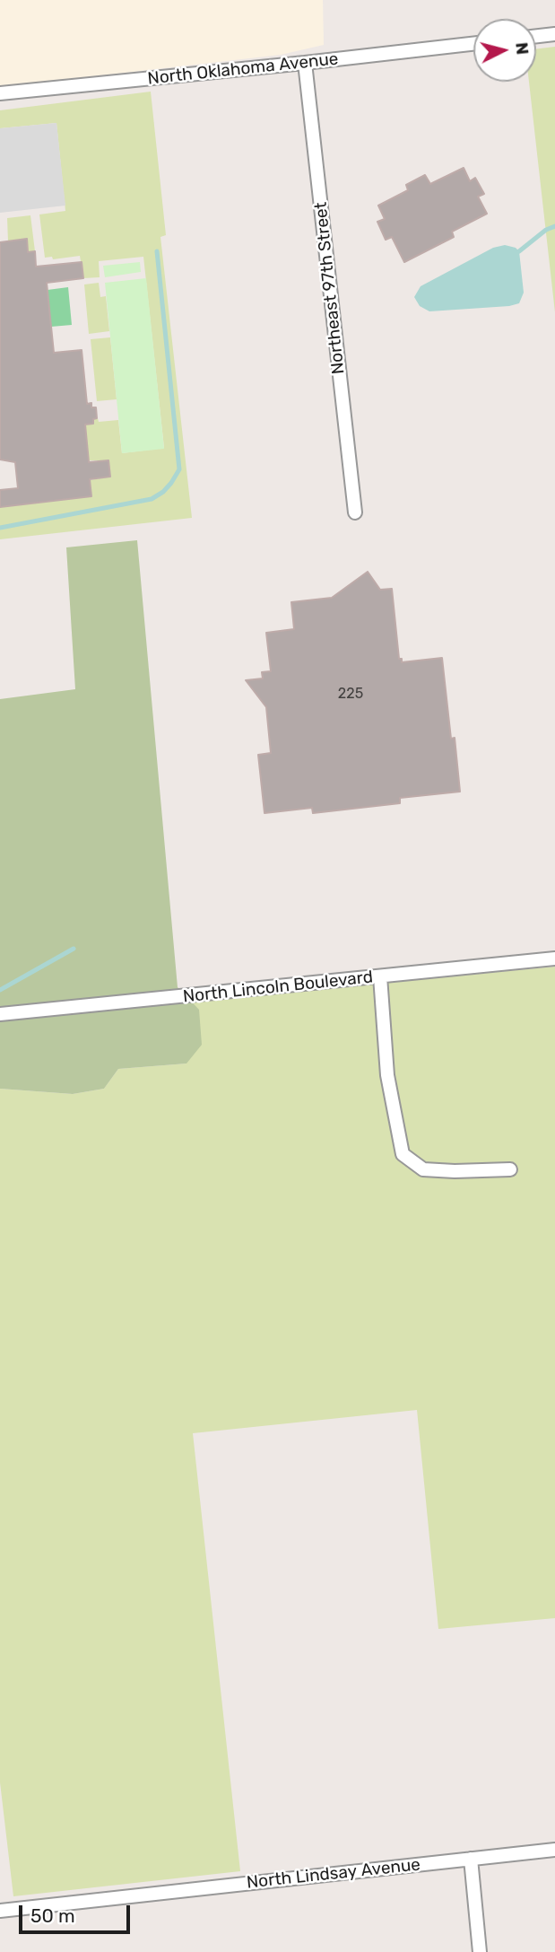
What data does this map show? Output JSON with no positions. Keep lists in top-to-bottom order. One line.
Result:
{"streets":{"street":["North Oklahoma Avenue","Northeast 97th Street","North Lincoln Boulevard","North Lindsay Avenue"]},"crossings":[["North Oklahoma Avenue","Northeast 97th Street"]],"house_numbers":["225"],"scale_bar":"50 m","north":"right"}
